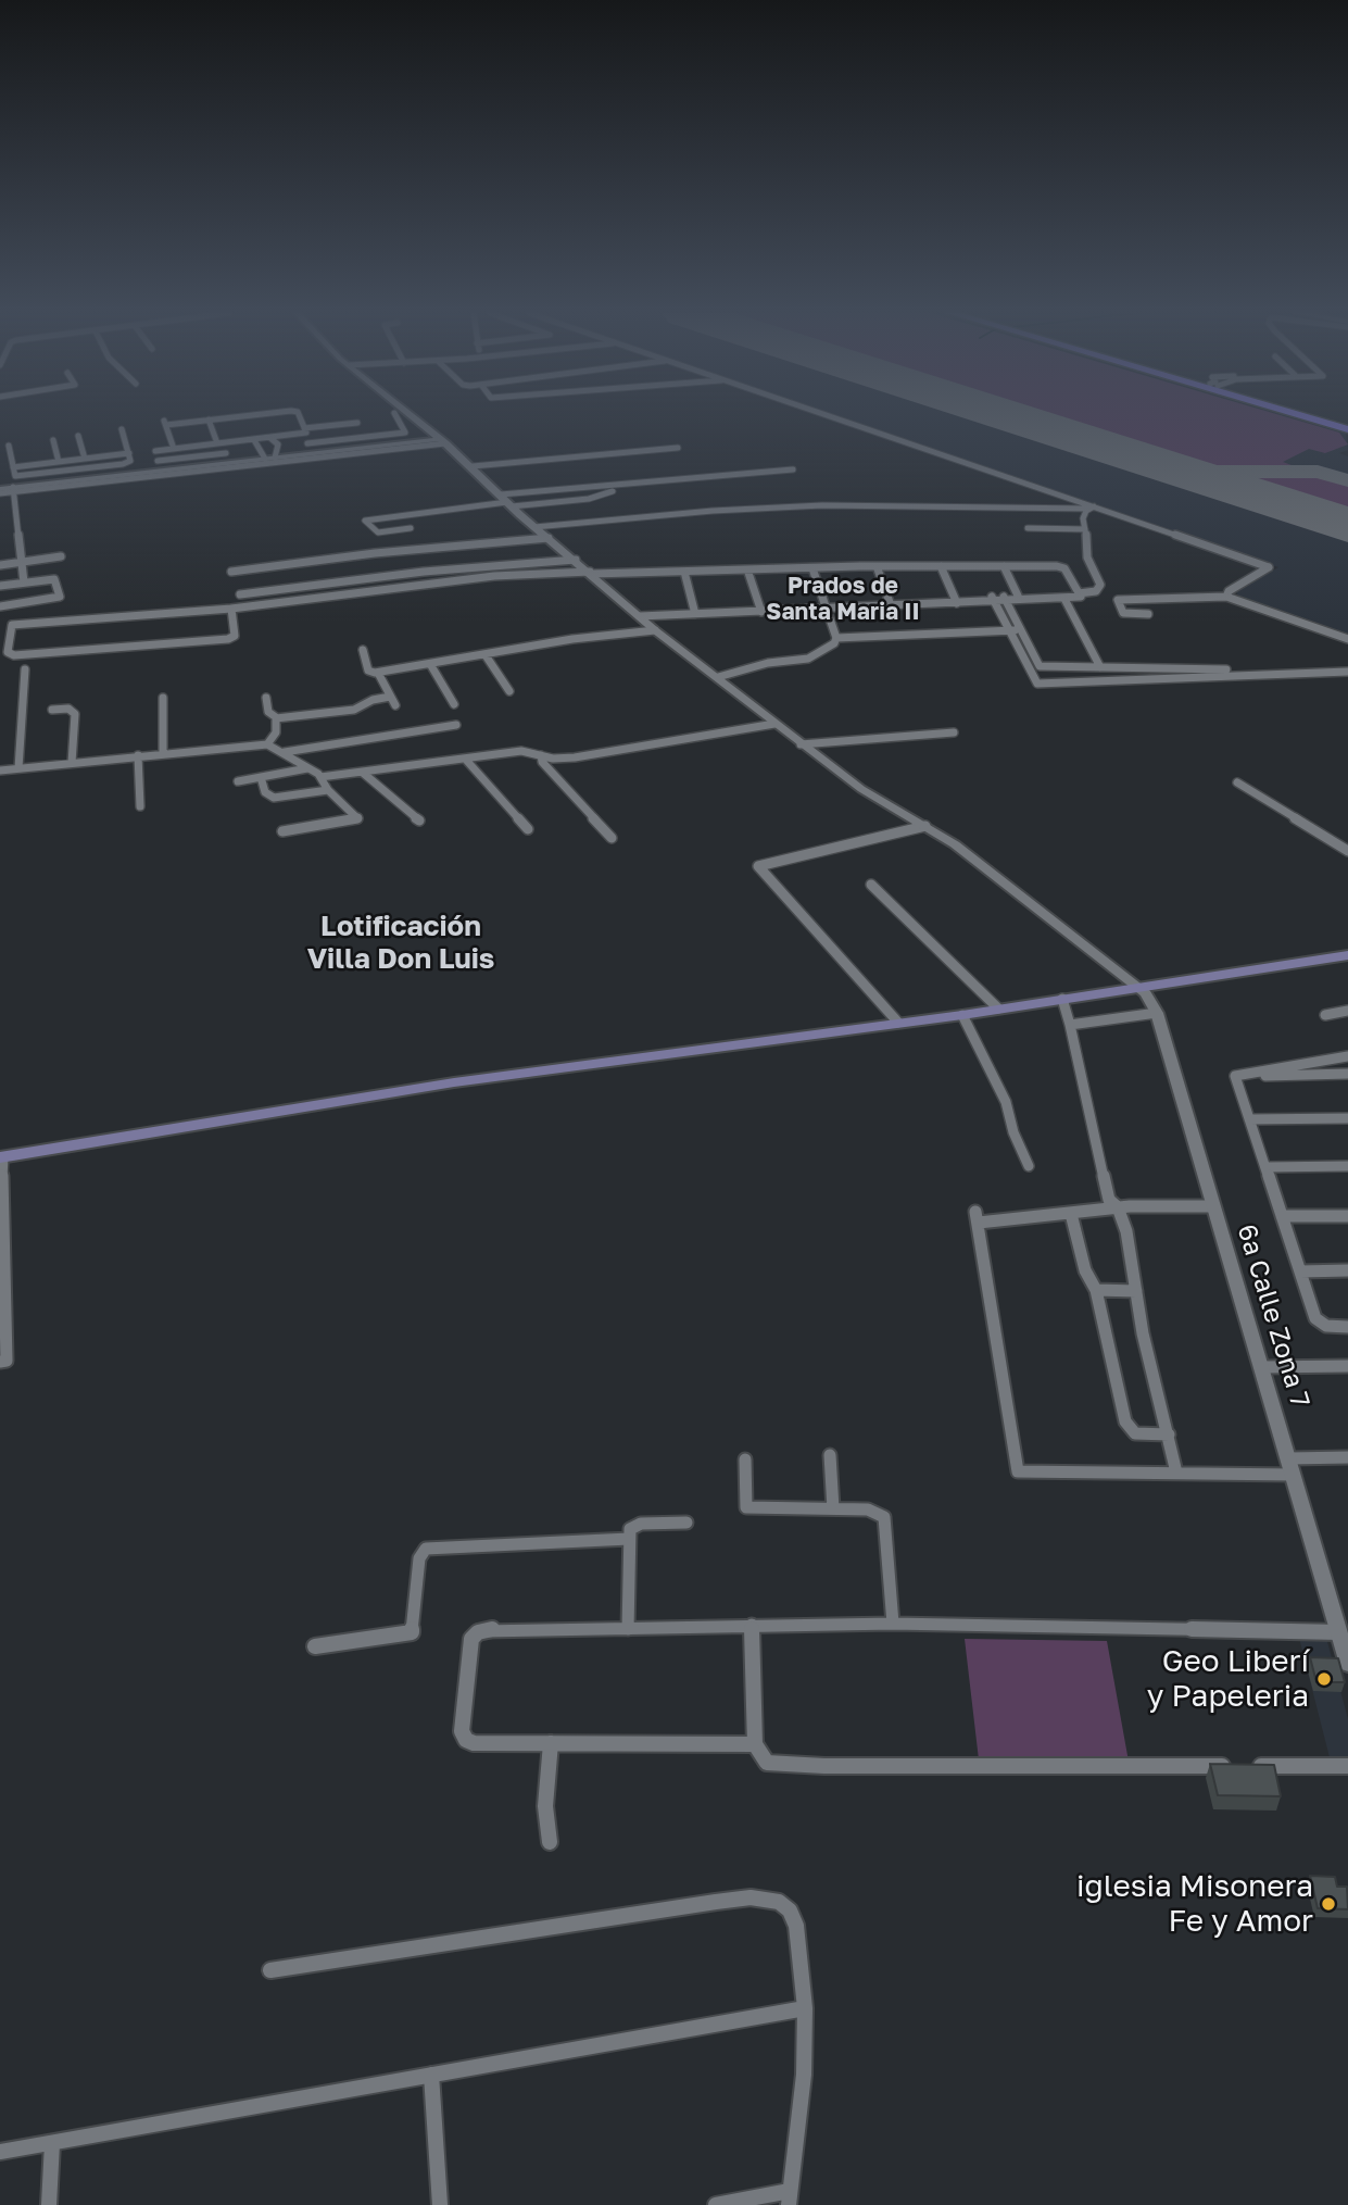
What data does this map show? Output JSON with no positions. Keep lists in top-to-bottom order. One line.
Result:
{"streets":{"street":["6a Calle Zona 7"]},"districts":["Prados de Santa Maria II","Lotificación Villa Don Luis"],"places":["Geo Liberí y Papeleria","iglesia Misonera Fe y Amor"]}
